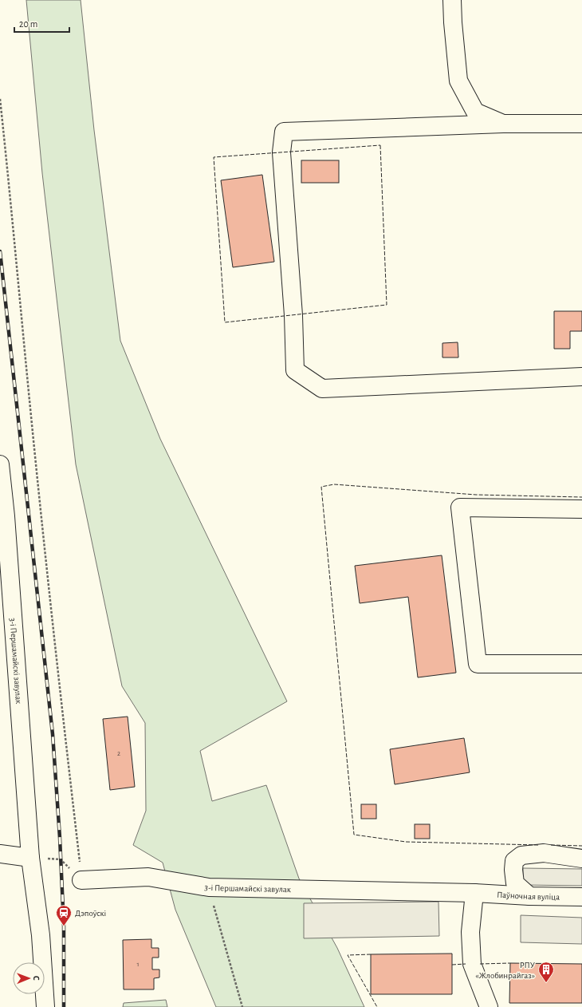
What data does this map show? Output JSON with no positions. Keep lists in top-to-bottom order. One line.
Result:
{"streets":{"street":["3-і Першамайскі завулак","Паўночная вуліца"]},"crossings":[["3-і Першамайскі завулак","Паўночная вуліца"]],"places":{"station":["Дэпоўскі"],"building":["РПУ «Жлобинрайгаз»"]},"house_numbers":["2","1"],"scale_bar":"20 m","north":"right"}
